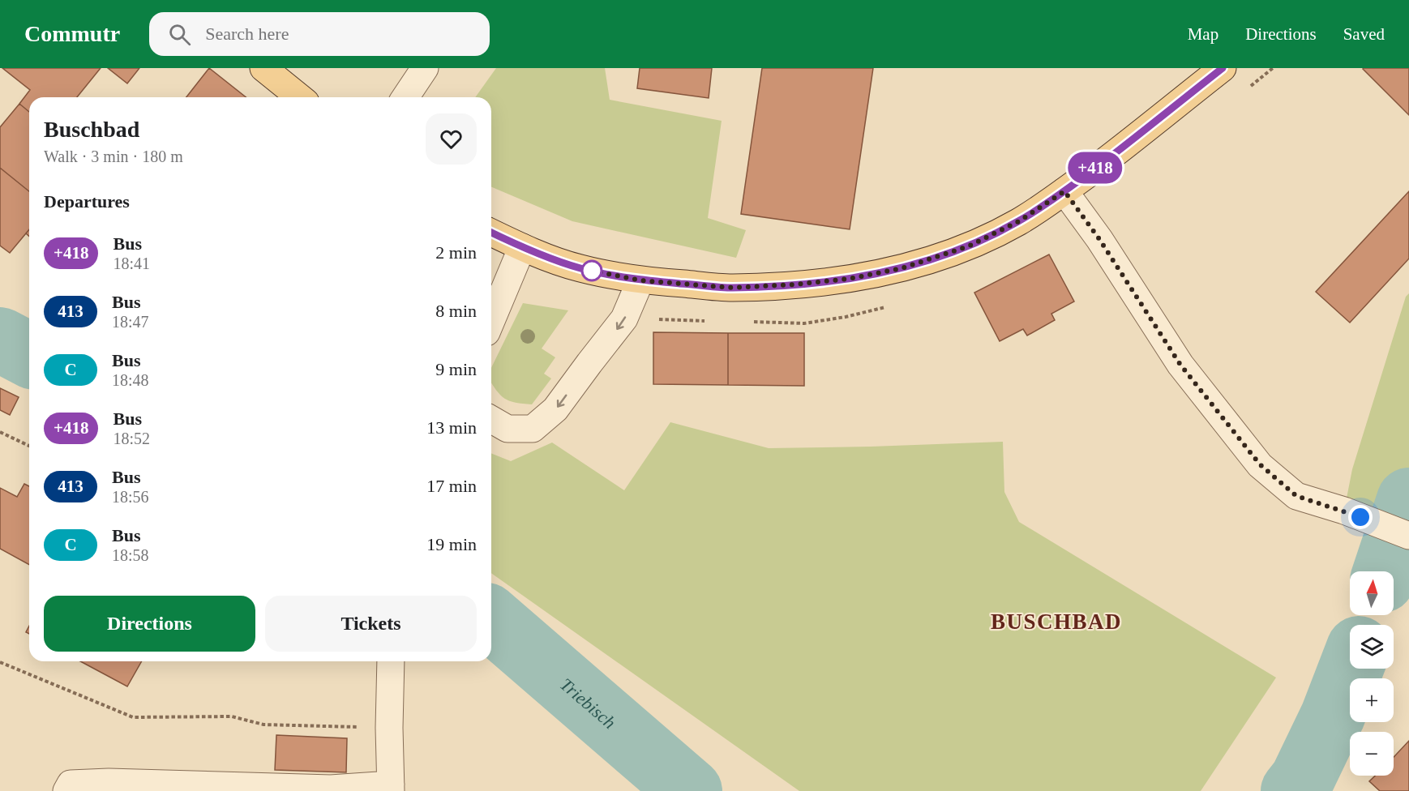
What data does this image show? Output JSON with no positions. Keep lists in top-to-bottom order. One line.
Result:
{"districts":["BUSCHBAD"],"water":["Triebisch"],"lines":["bus line +418"],"north":"top","page":{"header":"Commutr","search":"Search here","nav":["Map","Directions","Saved"],"on_map":"+418","heading":[["Buschbad","Walk · 3 min · 180 m"],"Departures"],"list":[{"mark":"+418","name":"Bus","note":"18:41","value":"2 min"},{"mark":"413","name":"Bus","note":"18:47","value":"8 min"},{"mark":"C","name":"Bus","note":"18:48","value":"9 min"},{"mark":"+418","name":"Bus","note":"18:52","value":"13 min"},{"mark":"413","name":"Bus","note":"18:56","value":"17 min"},{"mark":"C","name":"Bus","note":"18:58","value":"19 min"}],"map_buttons":["+","−"],"buttons":["Directions","Tickets"]}}
